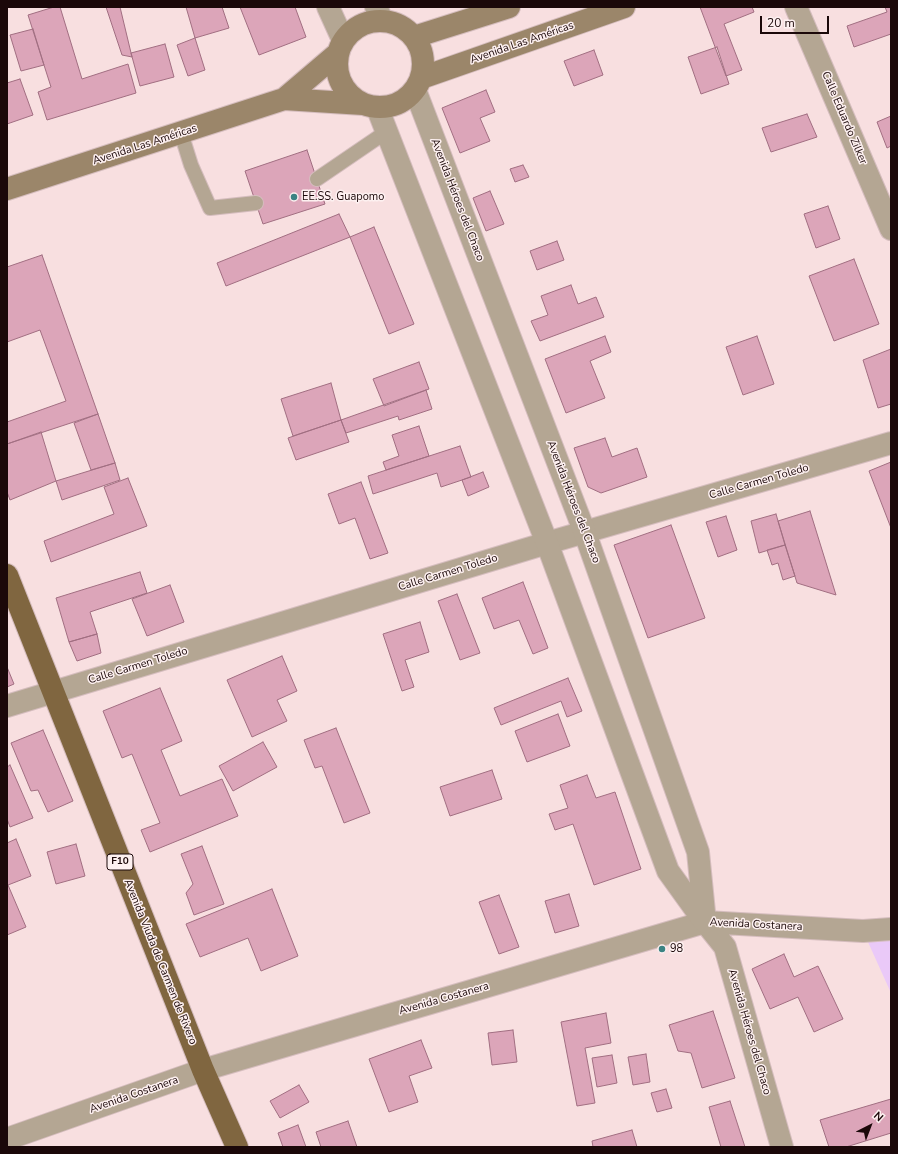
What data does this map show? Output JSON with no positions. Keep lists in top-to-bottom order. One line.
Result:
{"streets":{"highway":["F10","Avenida Viuda de Carmen de Rivero"],"main road":["Avenida Las Américas"],"street":["Calle Eduardo Zilker","Avenida Héroes del Chaco","Calle Carmen Toledo","Avenida Costanera"]},"crossings":[["Avenida Las Américas","Avenida Héroes del Chaco"],["Avenida Héroes del Chaco","Calle Carmen Toledo"],["Avenida Héroes del Chaco","Avenida Costanera"],["Calle Carmen Toledo","Avenida Viuda de Carmen de Rivero"],["Avenida Costanera","Avenida Viuda de Carmen de Rivero"]],"places":["EE.SS. Guapomo","98"],"scale_bar":"20 m","north":"top right"}
